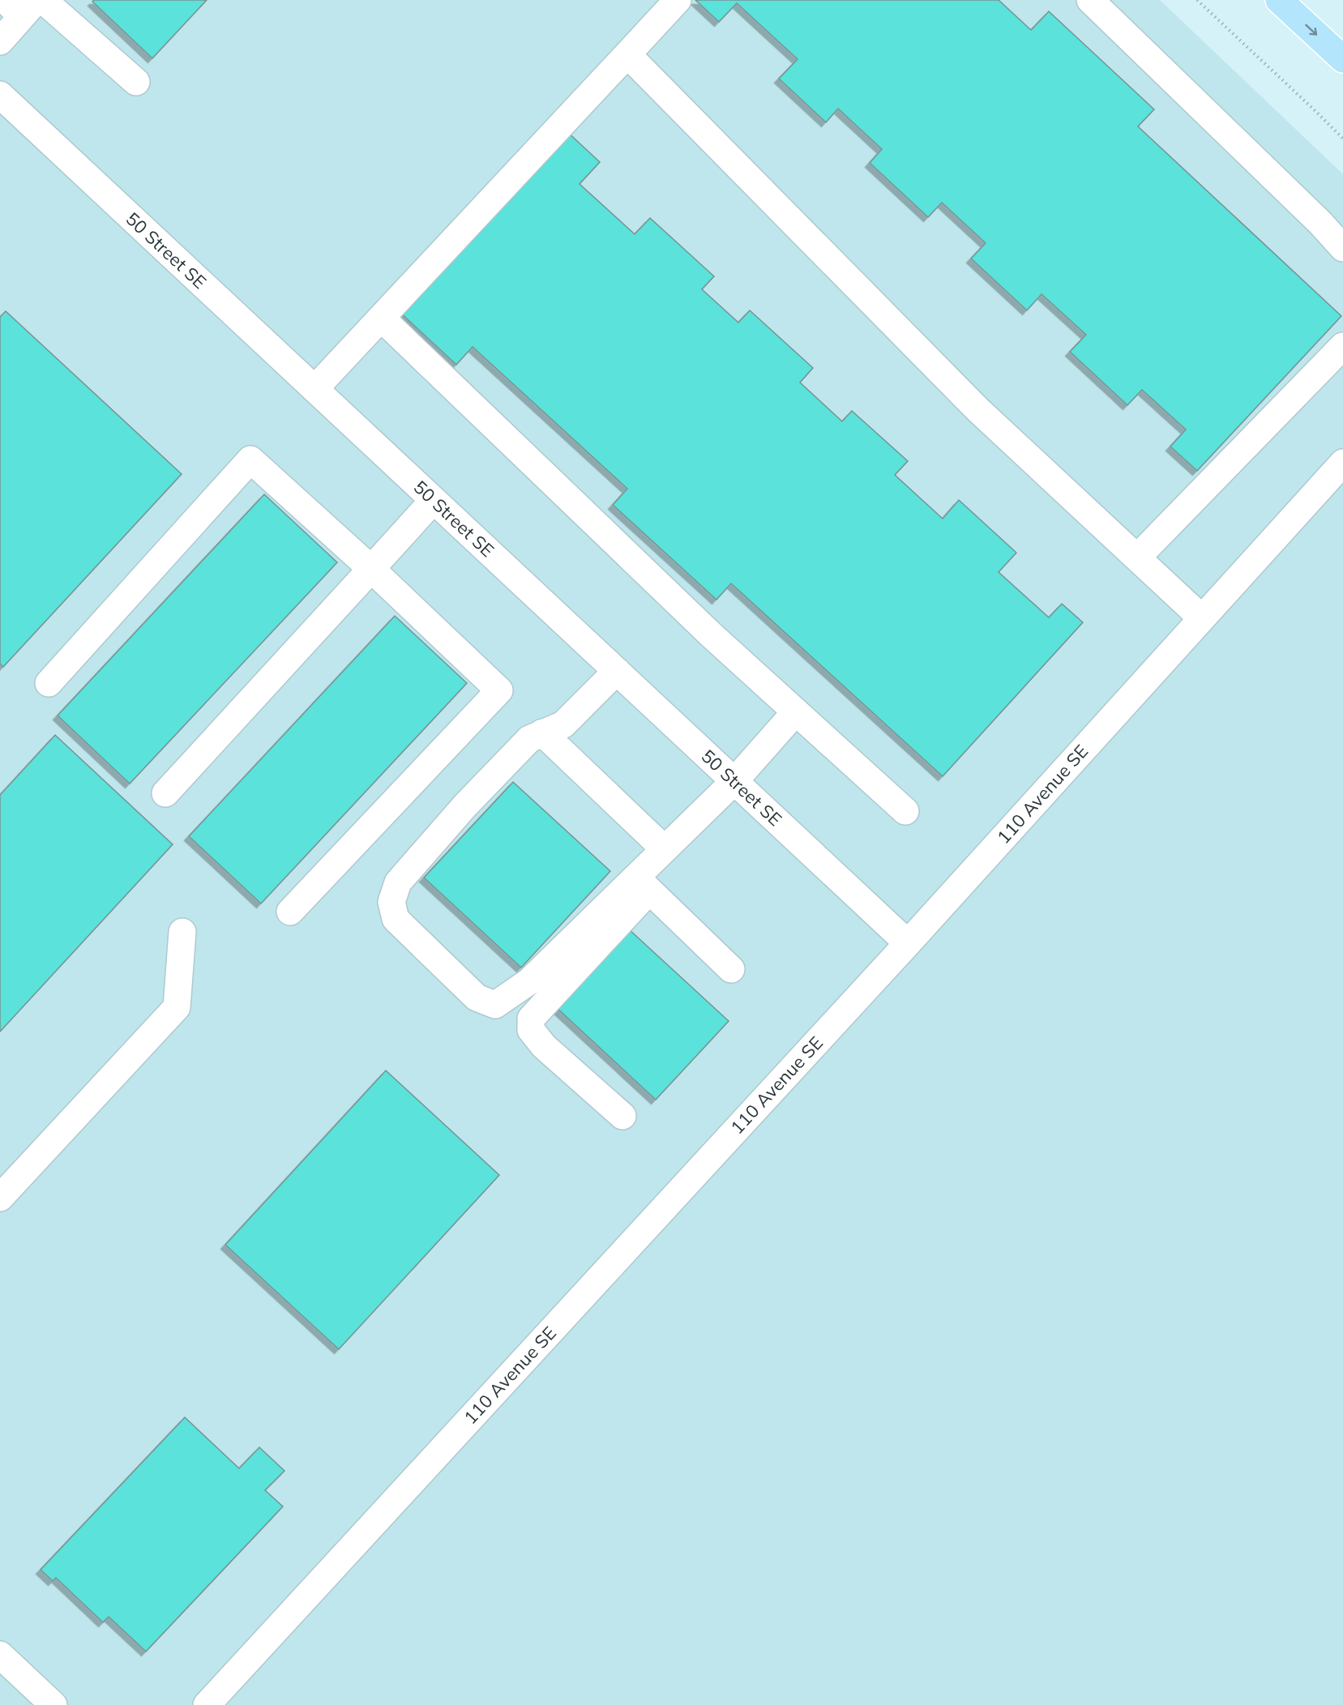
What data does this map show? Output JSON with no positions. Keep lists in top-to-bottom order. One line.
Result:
{"streets":{"street":["50 Street SE","110 Avenue SE"]},"crossings":[["50 Street SE","110 Avenue SE"]]}
